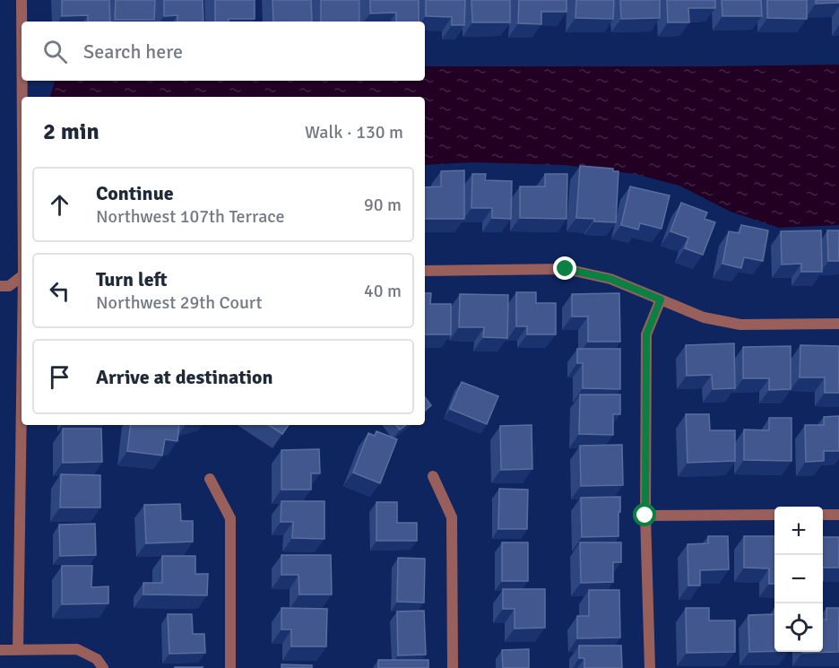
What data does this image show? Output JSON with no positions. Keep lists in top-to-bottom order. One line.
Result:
{"page":{"search":"Search here","heading":["2 min","Walk · 130 m"],"list":[["Continue","Northwest 107th Terrace","90 m"],["Turn left","Northwest 29th Court","40 m"],"Arrive at destination"],"map_buttons":["+","−"]}}
